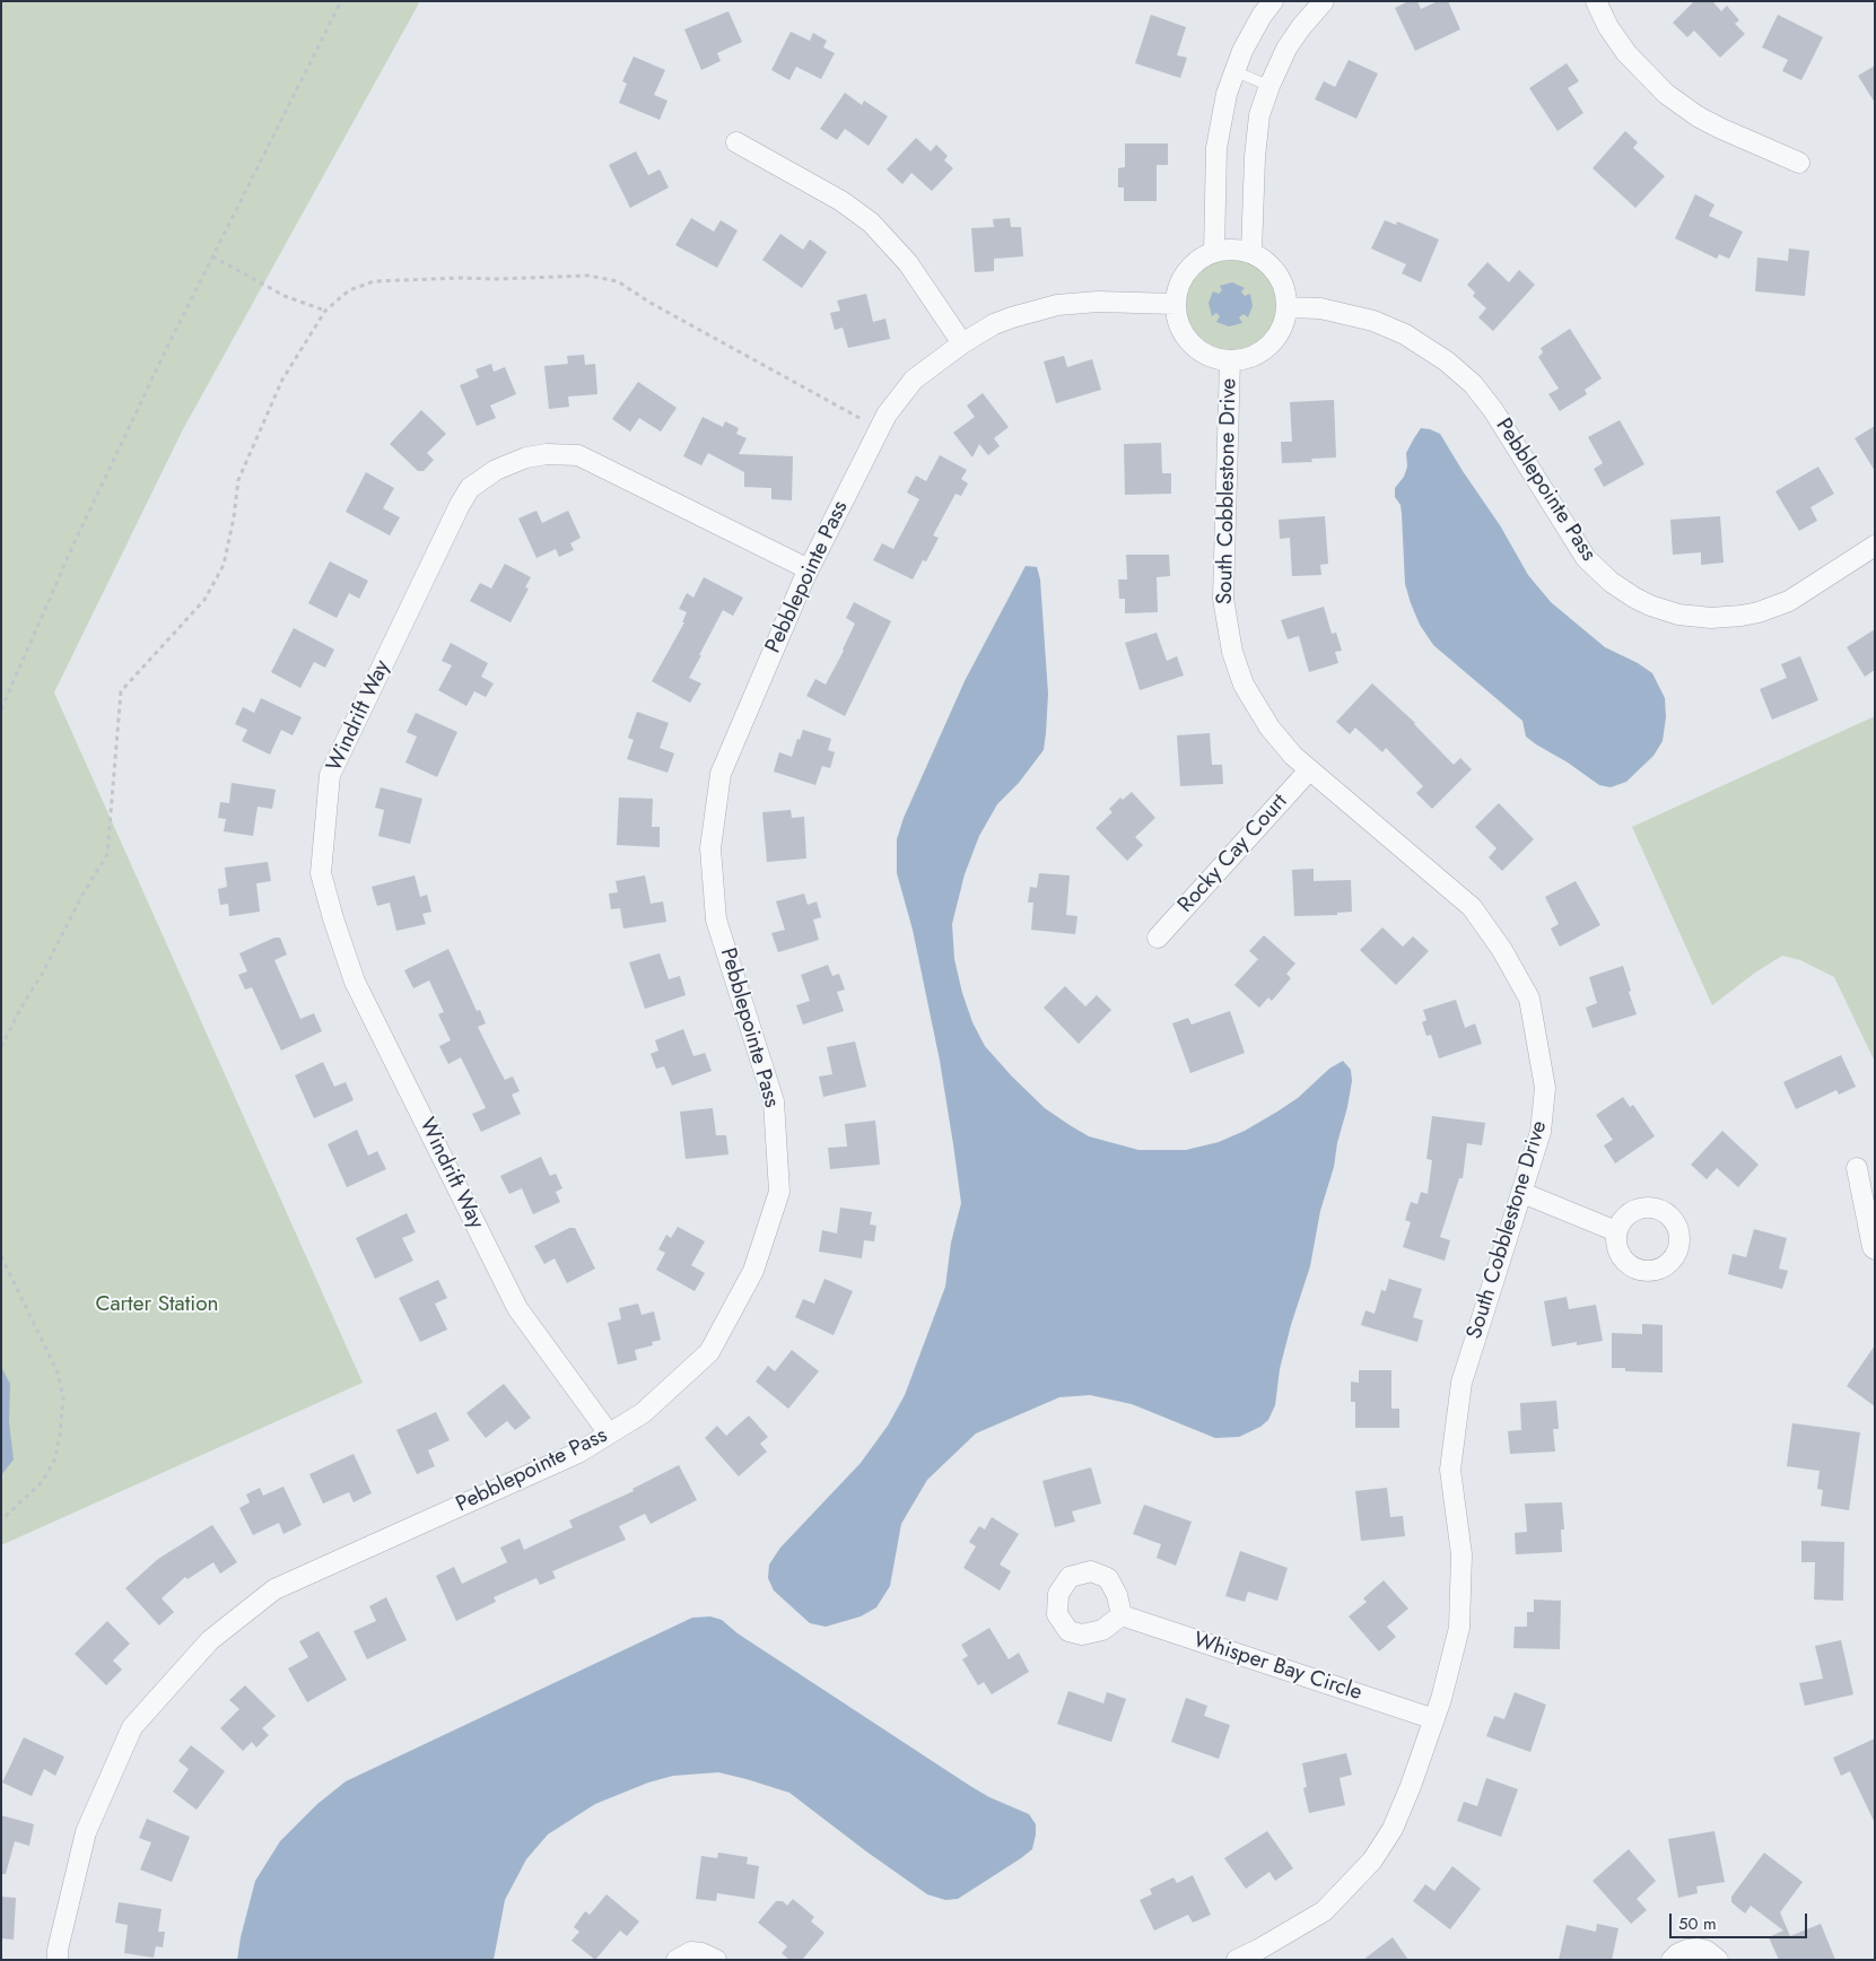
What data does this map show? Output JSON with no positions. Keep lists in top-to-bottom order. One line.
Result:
{"streets":{"street":["Pebblepointe Pass","South Cobblestone Drive","Windrift Way","Rocky Cay Court","Whisper Bay Circle"]},"crossings":[["Pebblepointe Pass","South Cobblestone Drive"],["Pebblepointe Pass","Windrift Way"],["South Cobblestone Drive","Rocky Cay Court"],["South Cobblestone Drive","Whisper Bay Circle"]],"parks":["Carter Station"],"scale_bar":"50 m"}
